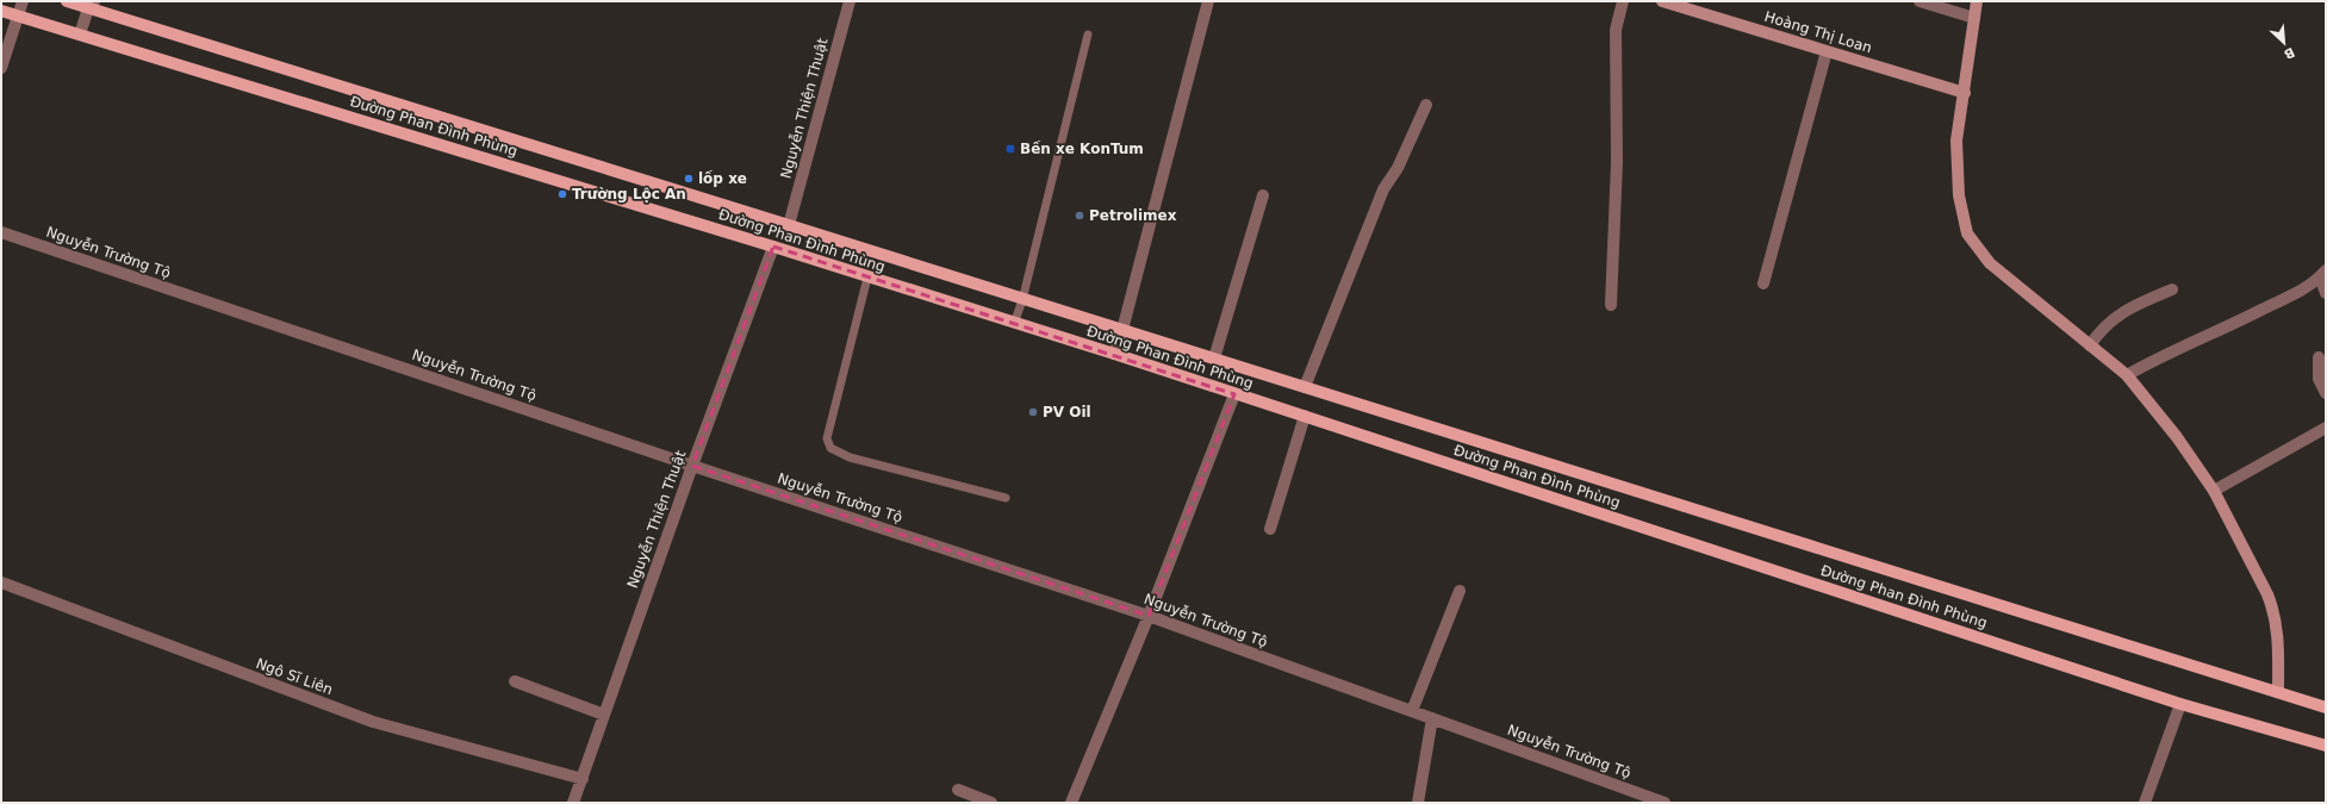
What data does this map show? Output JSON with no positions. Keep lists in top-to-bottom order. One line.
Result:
{"streets":{"main road":["Đường Phan Đình Phùng"],"street":["Hoàng Thị Loan","Nguyễn Thiện Thuật","Nguyễn Trường Tộ","Ngô Sĩ Liên"]},"crossings":[["Nguyễn Thiện Thuật","Đường Phan Đình Phùng"],["Nguyễn Thiện Thuật","Nguyễn Trường Tộ"],["Nguyễn Thiện Thuật","Ngô Sĩ Liên"]],"places":{"transit":["Bến xe KonTum"],"other":["lốp xe","Trường Lộc An","Petrolimex","PV Oil"]},"north":"bottom right"}
